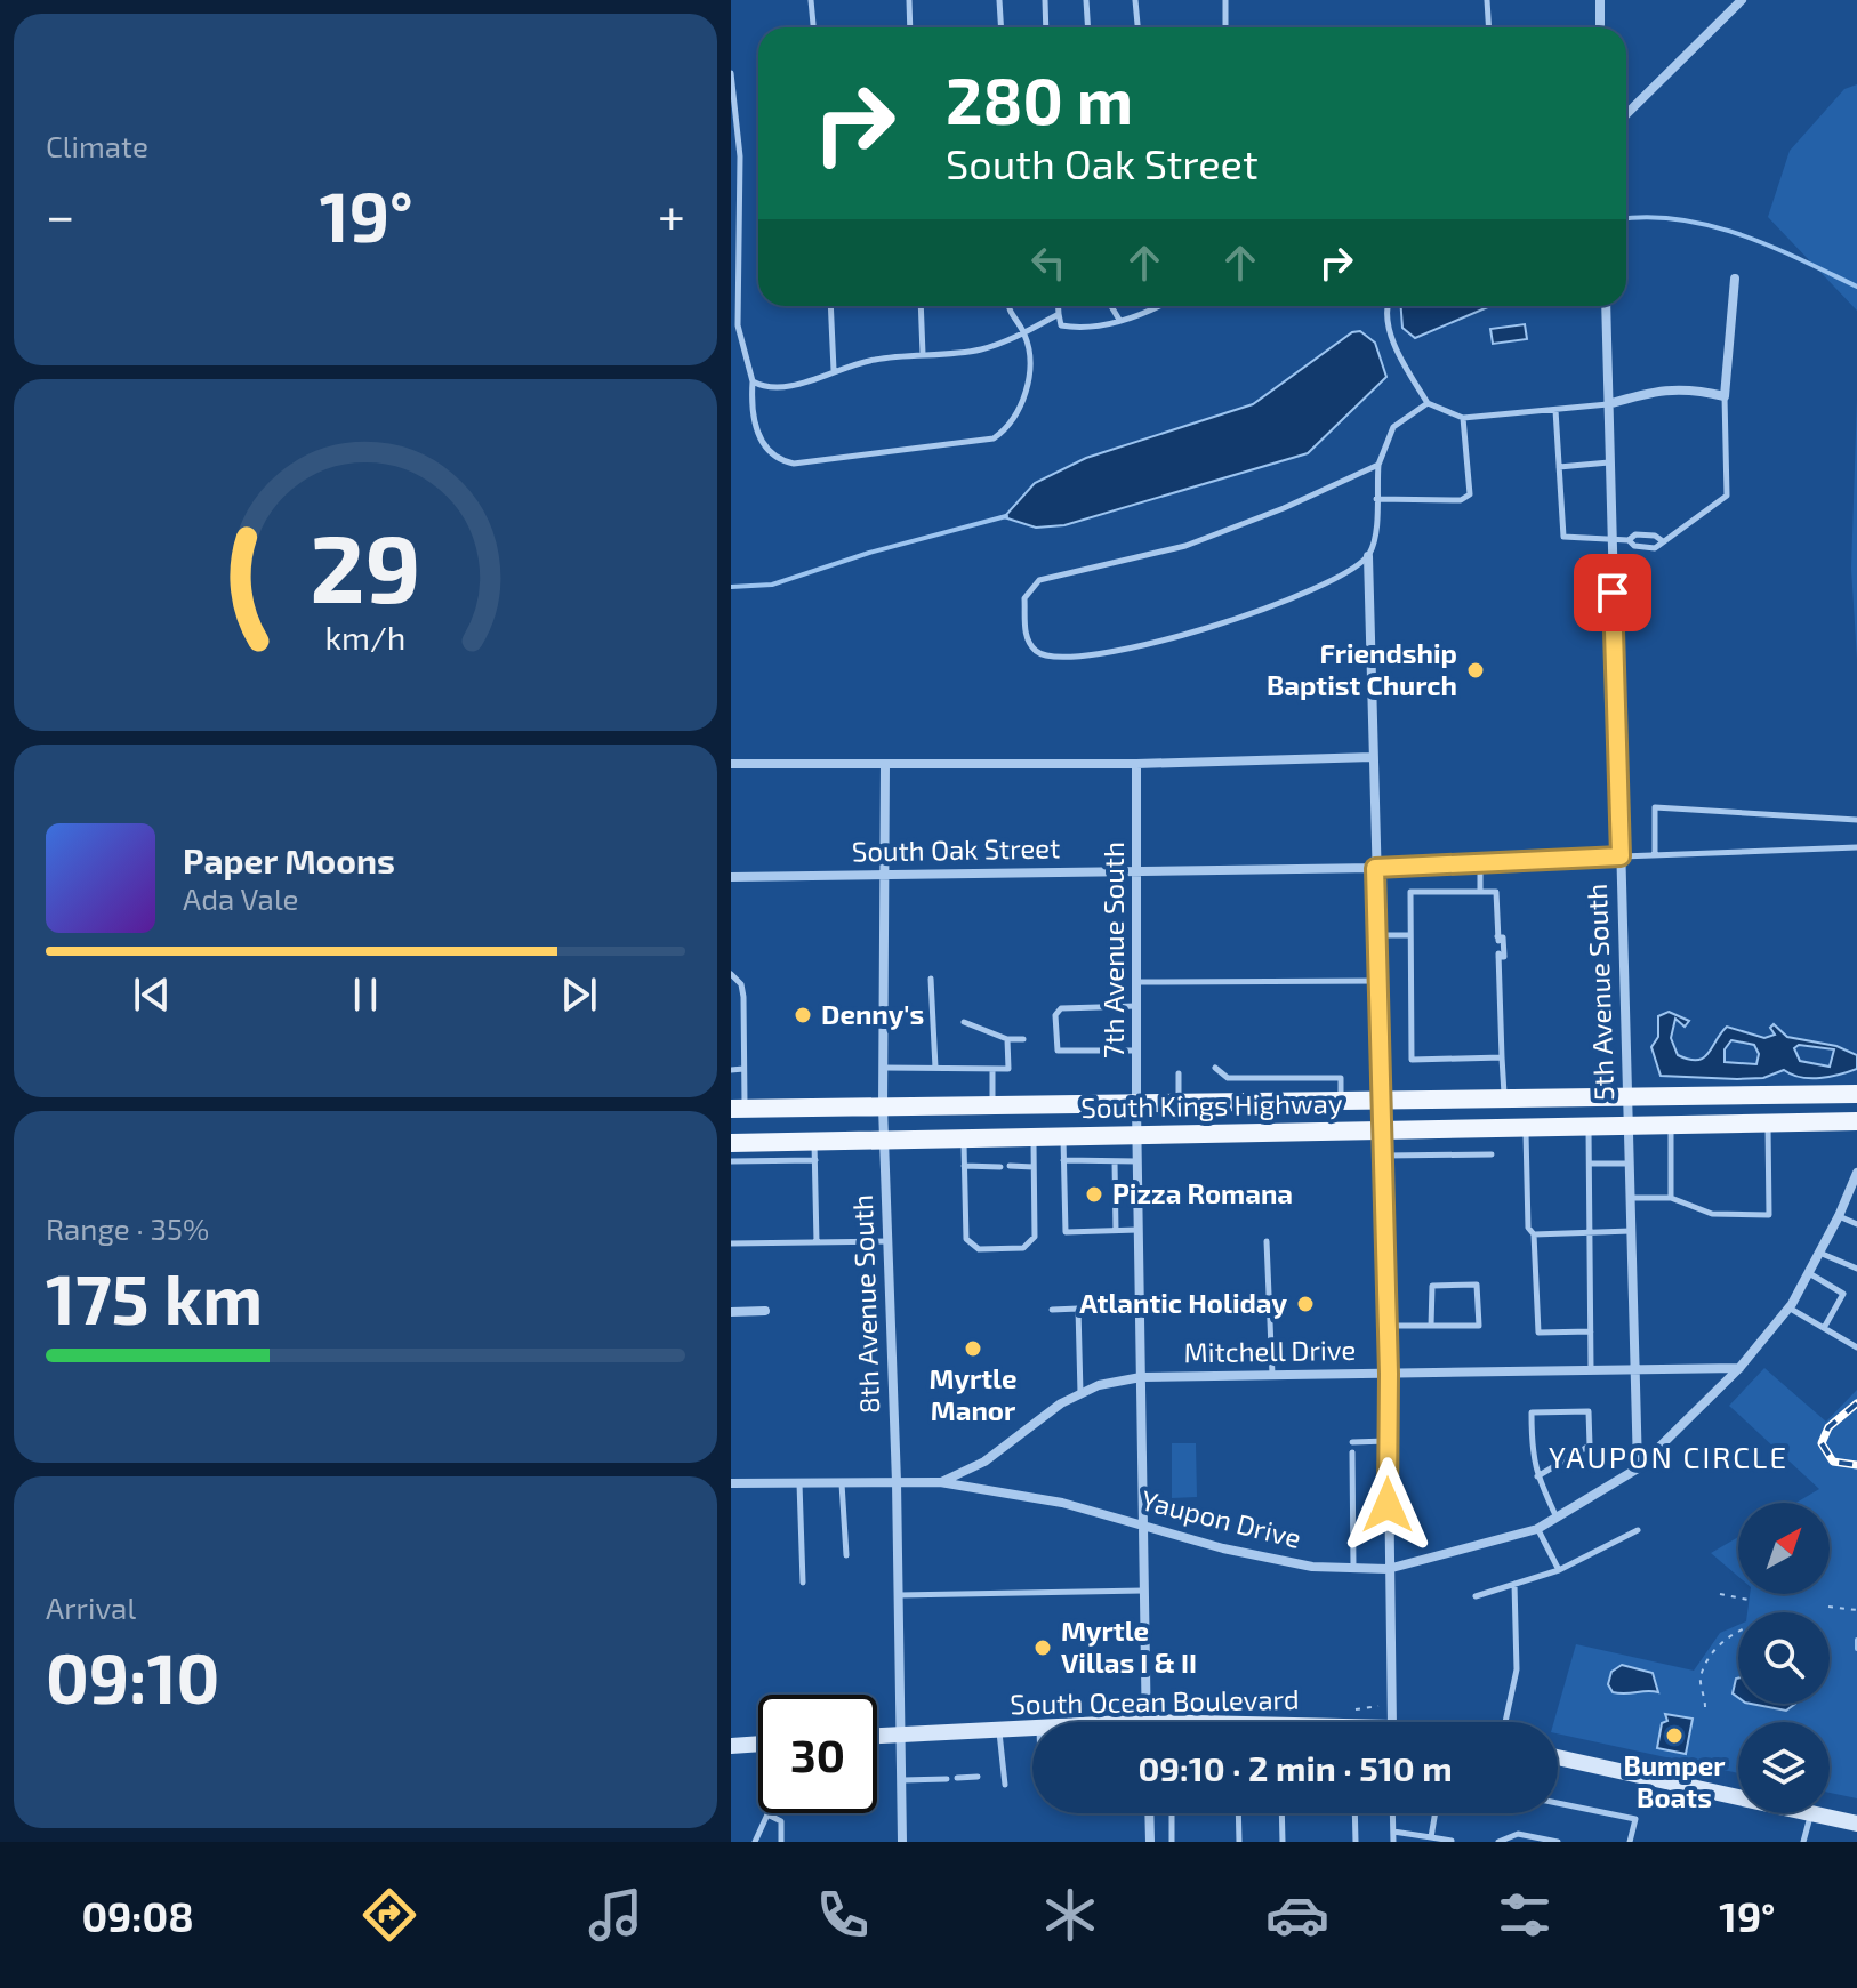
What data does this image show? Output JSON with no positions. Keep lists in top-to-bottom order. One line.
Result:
{"streets":{"main road":["South Kings Highway","South Ocean Boulevard"],"street":["South Oak Street","7th Avenue South","5th Avenue South","8th Avenue South","Mitchell Drive","Yaupon Drive"]},"crossings":[["South Oak Street","7th Avenue South"],["South Oak Street","5th Avenue South"],["South Oak Street","8th Avenue South"],["7th Avenue South","South Kings Highway"],["7th Avenue South","Mitchell Drive"],["7th Avenue South","Yaupon Drive"],["5th Avenue South","South Kings Highway"],["5th Avenue South","Mitchell Drive"],["5th Avenue South","Yaupon Drive"],["South Kings Highway","8th Avenue South"],["8th Avenue South","Yaupon Drive"],["8th Avenue South","South Ocean Boulevard"],["Mitchell Drive","Yaupon Drive"]],"districts":["YAUPON CIRCLE"],"places":["Friendship Baptist Church","Denny's","Pizza Romana","Atlantic Holiday","Myrtle Manor","Myrtle Villas I & II","Bumper Boats"],"north":"top right","page":{"tile":["Climate",["Range · 35%","175 km"],["Arrival","09:10"]],"turn":["280 m","South Oak Street"],"heat":["−","19°","+"],"song":["Paper Moons","Ada Vale"],"limit":"30","trip":"09:10 · 2 min · 510 m","tabs":["09:08","19°"],"gauge":["29","km/h"]}}
